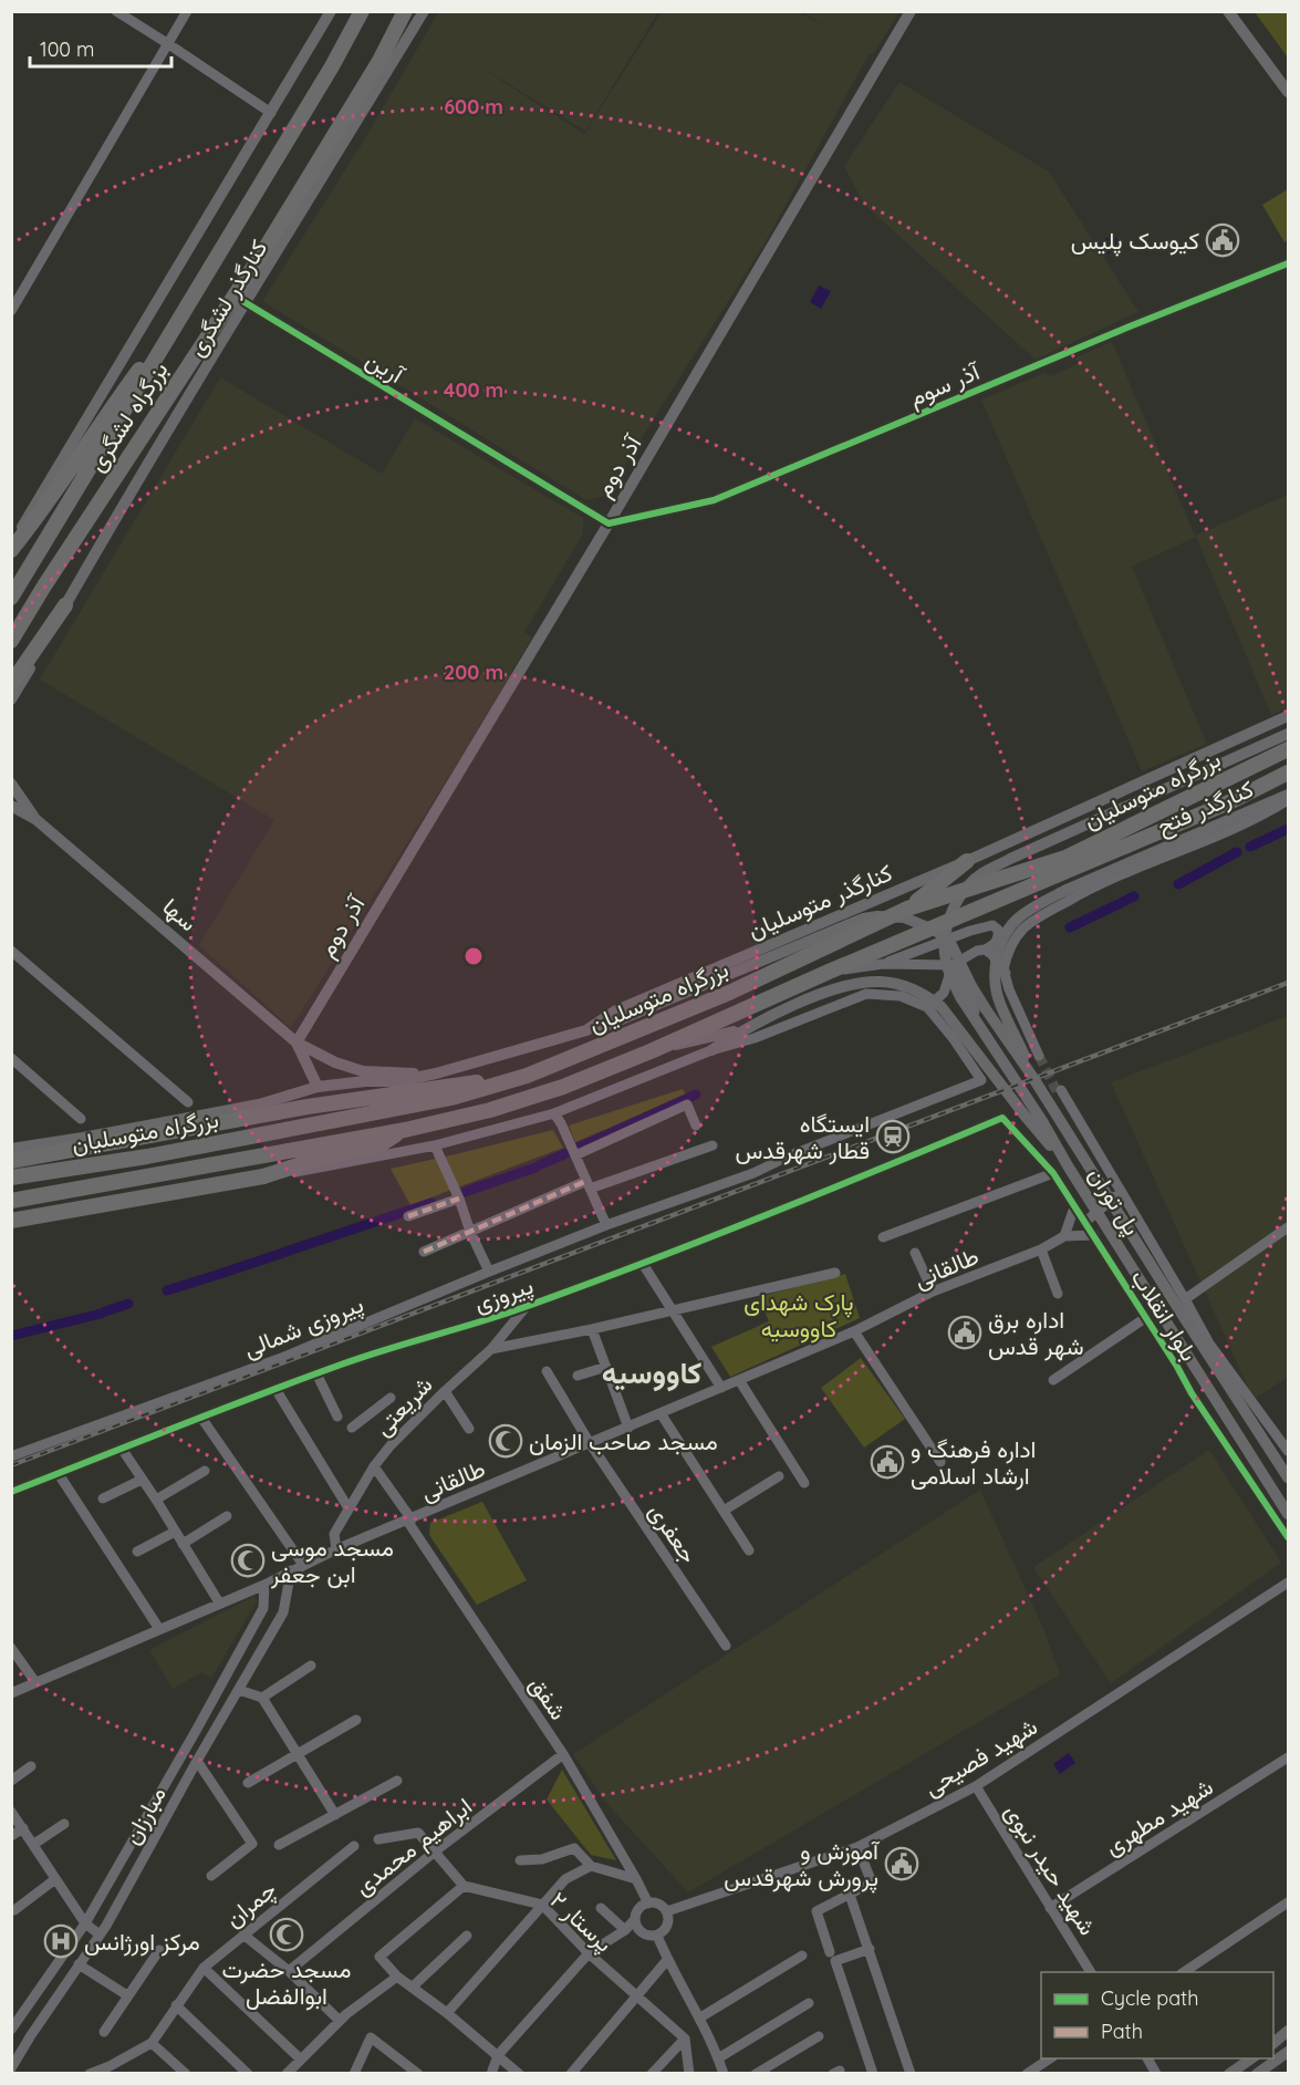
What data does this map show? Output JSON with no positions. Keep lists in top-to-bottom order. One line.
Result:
{"streets":{"highway":["بزرگراه لشگری","بزرگراه متوسلیان"],"main road":["کنارگذر لشگری","آذر دوم","کنارگذر فتح","کنارگذر متوسلیان","سها","پل توران"],"street":["آرین","آذر سوم","طالقانی","پیروزی","بلوار انقلاب","پیروزی شمالی","شریعتی","جعفری","شفق","شهید فصیحی","مبارزان","شهید مطهری","ابراهیم محمدی","شهید حیدر نبوی","چمران","پرستار ۲"]},"crossings":[["کنارگذر لشگری","آرین"],["آرین","آذر سوم"],["آرین","آذر دوم"],["آذر سوم","آذر دوم"],["آذر دوم","سها"],["کنارگذر فتح","پل توران"],["کنارگذر متوسلیان","سها"],["کنارگذر متوسلیان","پل توران"],["طالقانی","بلوار انقلاب"],["طالقانی","شریعتی"],["طالقانی","جعفری"],["طالقانی","شفق"],["طالقانی","مبارزان"],["پیروزی","بلوار انقلاب"],["پیروزی","شریعتی"],["شریعتی","شفق"],["شفق","شهید فصیحی"],["شفق","ابراهیم محمدی"],["شهید فصیحی","شهید حیدر نبوی"],["شهید مطهری","شهید حیدر نبوی"]],"districts":["کاووسیه"],"parks":["پارک شهدای کاووسیه"],"places":{"public building":["کیوسک پلیس","اداره برق شهر قدس","اداره فرهنگ و ارشاد اسلامی","آموزش و پرورش شهرقدس"],"station":["ایستگاه قطار شهرقدس"],"mosque":["مسجد صاحب الزمان","مسجد موسی ابن جعفر","مسجد حضرت ابوالفضل"],"hospital":["مرکز اورژانس"]},"legend":["Cycle path","Path"],"scale_bar":"100 m","rings":["600 m","400 m","200 m"]}
